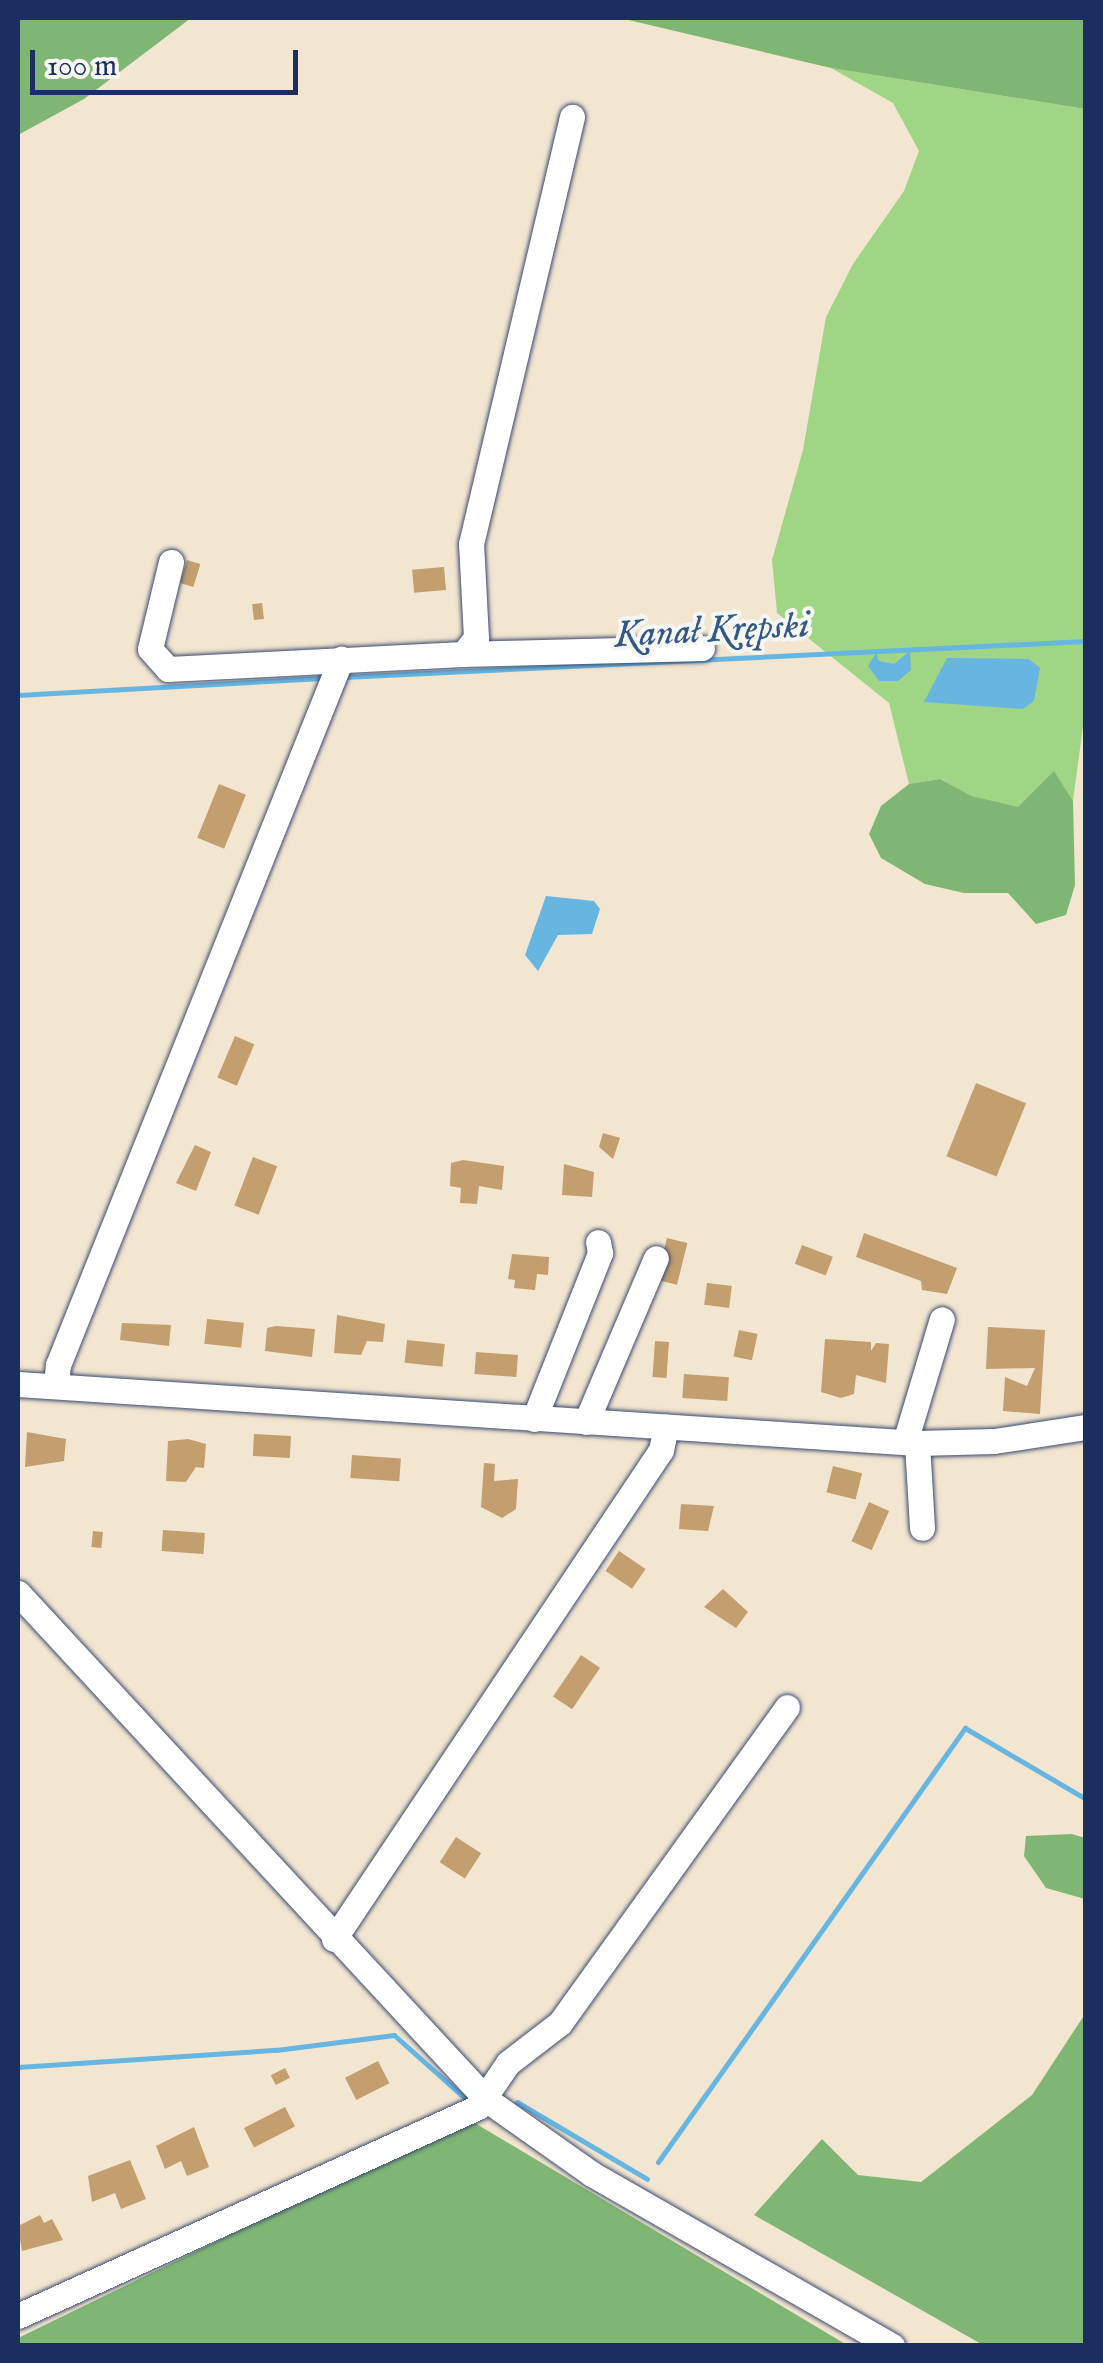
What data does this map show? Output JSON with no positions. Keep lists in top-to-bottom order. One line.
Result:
{"water":["Kanał Krępski"],"scale_bar":"100 m"}
